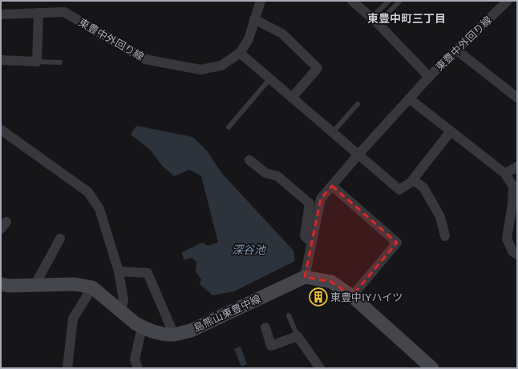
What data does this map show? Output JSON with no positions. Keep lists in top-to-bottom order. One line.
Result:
{"streets":{"street":["東豊中外回り線","島熊山東豊中線"]},"districts":["東豊中町三丁目"],"water":["深谷池"],"places":{"building":["東豊中IYハイツ"]}}
